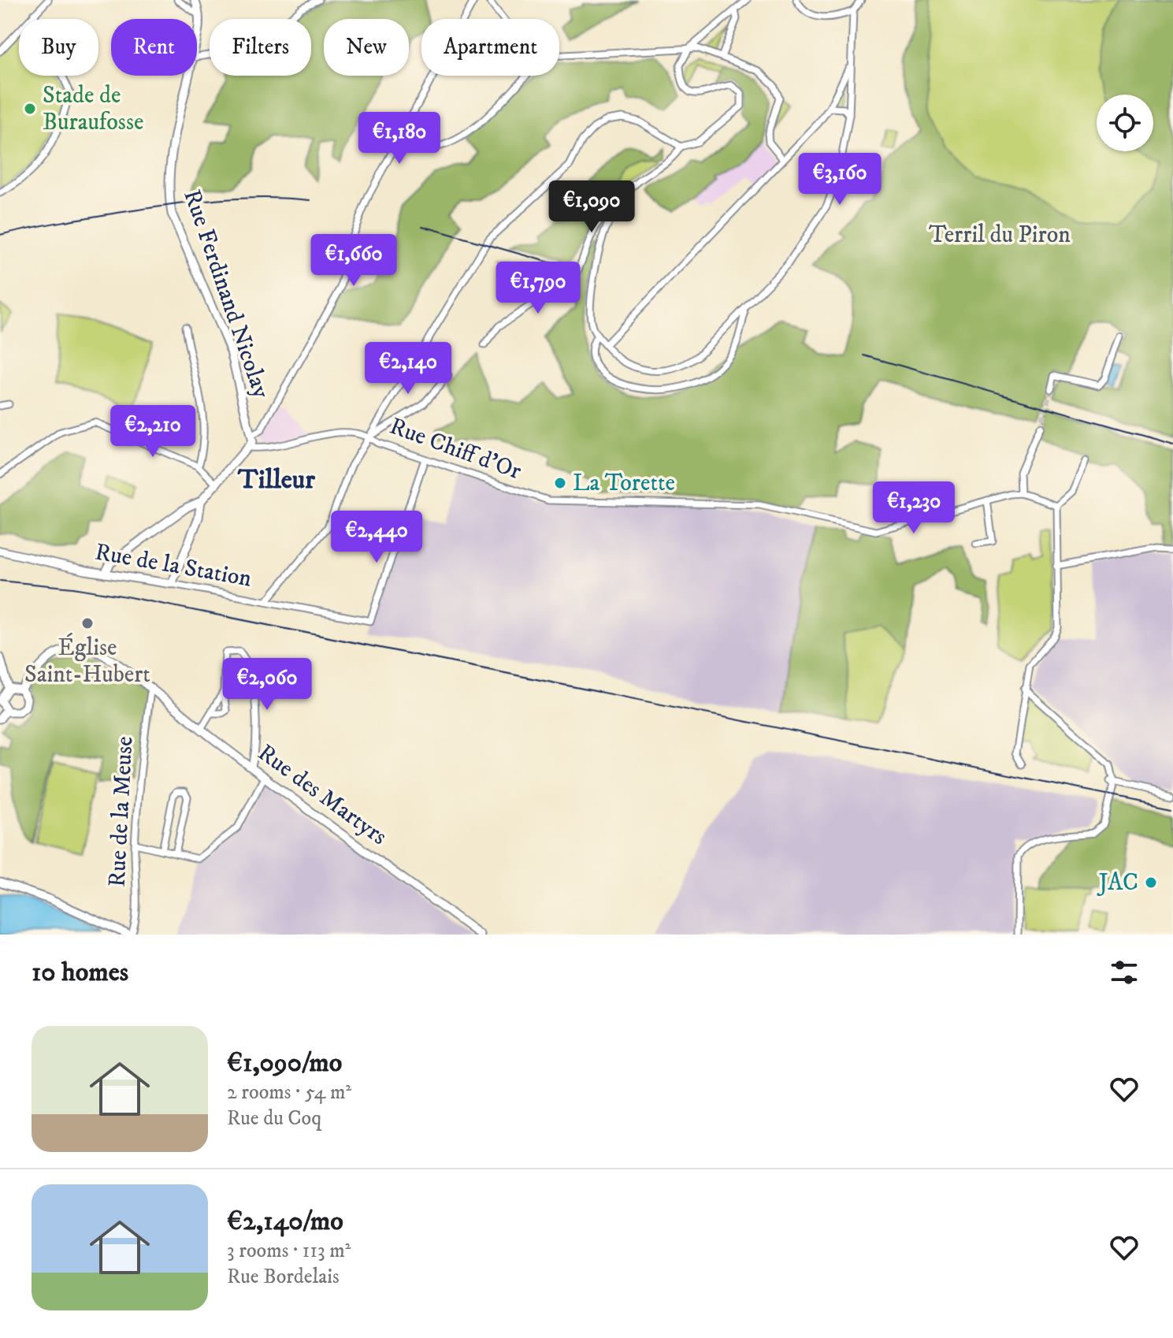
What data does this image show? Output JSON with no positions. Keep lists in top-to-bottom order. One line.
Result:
{"streets":{"street":["Rue Ferdinand Nicolay","Rue Chiff d'Or","Rue de la Station","Rue des Martyrs","Rue de la Meuse"]},"crossings":[["Rue Ferdinand Nicolay","Rue Chiff d'Or"],["Rue Chiff d'Or","Rue de la Station"],["Rue des Martyrs","Rue de la Meuse"]],"districts":["Tilleur"],"parks":["Terril du Piron"],"places":["Stade de Buraufosse","La Torette","Église Saint-Hubert","JAC"],"page":{"chip":["Buy","Rent","Filters","New","Apartment"],"price":["€1,180","€3,160","€1,090","€1,660","€1,790","€2,140","€2,210","€1,230","€2,440","€2,060"],"heading":"10 homes","list":[{"name":"€1,090/mo","note":"2 rooms · 54 m² · Rue du Coq"},{"name":"€2,140/mo","note":"3 rooms · 113 m² · Rue Bordelais"}]}}
